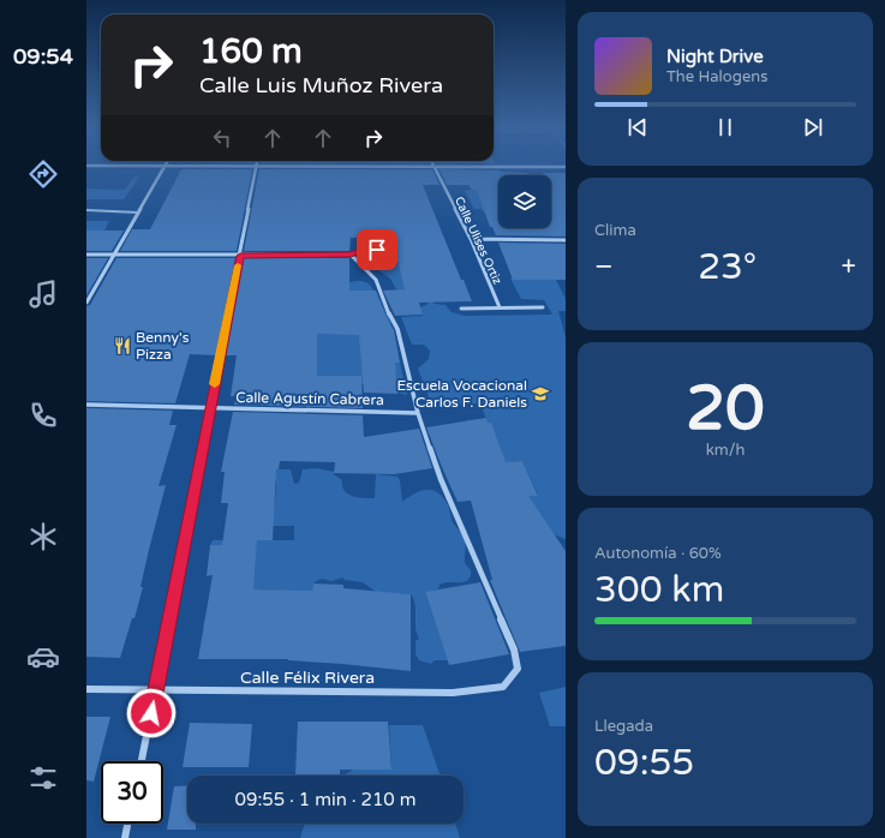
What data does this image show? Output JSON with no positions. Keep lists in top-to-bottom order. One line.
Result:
{"streets":{"street":["Calle Ulises Ortiz","Calle Agustín Cabrera","Calle Félix Rivera"]},"crossings":[["Calle Agustín Cabrera","Calle Félix Rivera"]],"places":{"restaurant":["Benny's Pizza"],"school or university":["Escuela Vocacional Carlos F. Daniels"]},"page":{"tabs":"09:54","turn":["160 m","Calle Luis Muñoz Rivera"],"song":["Night Drive","The Halogens"],"tile":["Clima",["20","km/h"],["Autonomía · 60%","300 km"],["Llegada","09:55"]],"heat":["−","23°","+"],"limit":"30","trip":"09:55 · 1 min · 210 m"}}
